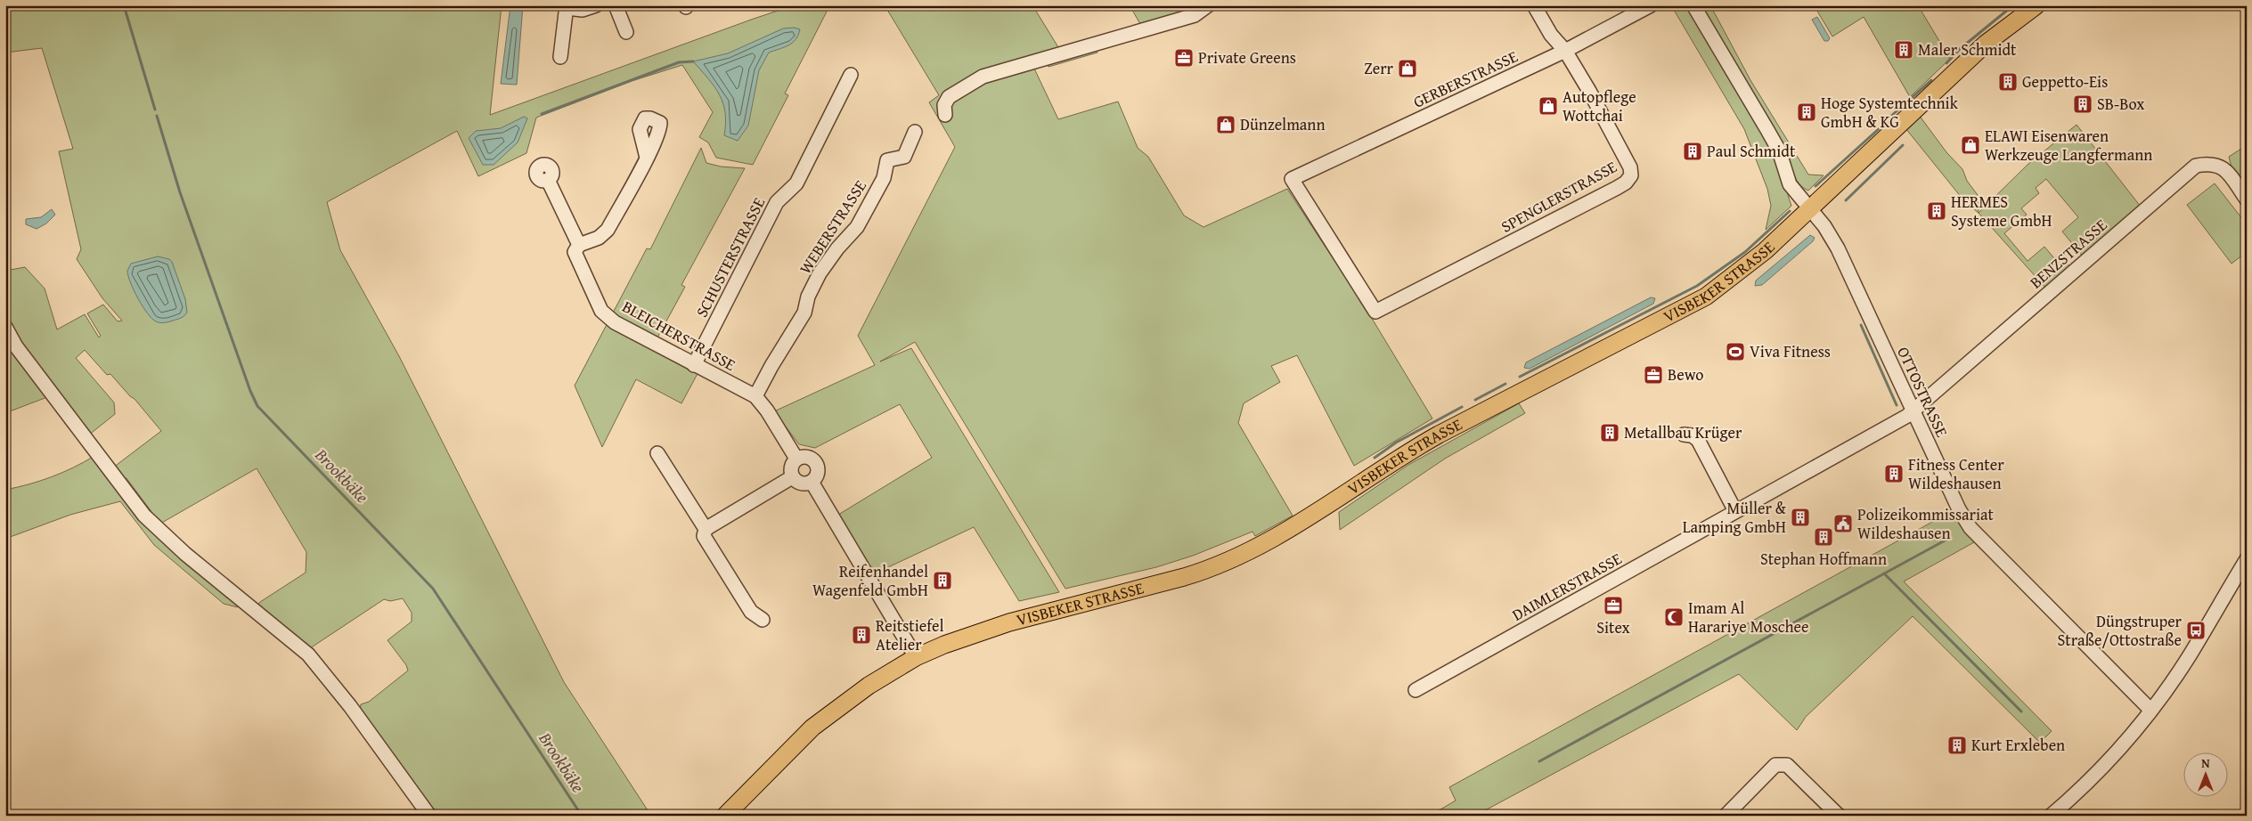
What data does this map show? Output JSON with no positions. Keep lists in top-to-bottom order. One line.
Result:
{"streets":{"main road":["VISBEKER STRASSE"],"street":["GERBERSTRASSE","SPENGLERSTRASSE","WEBERSTRASSE","BENZSTRASSE","SCHUSTERSTRASSE","BLEICHERSTRASSE","OTTOSTRASSE","DAIMLERSTRASSE"]},"crossings":[["GERBERSTRASSE","SPENGLERSTRASSE"],["WEBERSTRASSE","BLEICHERSTRASSE"],["BENZSTRASSE","OTTOSTRASSE"],["BENZSTRASSE","DAIMLERSTRASSE"],["SCHUSTERSTRASSE","BLEICHERSTRASSE"],["VISBEKER STRASSE","OTTOSTRASSE"],["OTTOSTRASSE","DAIMLERSTRASSE"]],"water":["Brookbäke"],"places":{"building":["Maler Schmidt","Geppetto-Eis","SB-Box","Hoge Systemtechnik GmbH & KG","Paul Schmidt","HERMES Systeme GmbH","Metallbau Krüger","Fitness Center Wildeshausen","Müller & Lamping GmbH","Stephan Hoffmann","Reifenhandel Wagenfeld GmbH","Reitstiefel Atelier","Kurt Erxleben"],"office":["Private Greens","Bewo","Sitex"],"shop":["Zerr","Autopflege Wottchai","Dünzelmann","ELAWI Eisenwaren Werkzeuge Langfermann"],"sports":["Viva Fitness"],"public building":["Polizeikommissariat Wildeshausen"],"mosque":["Imam Al Harariye Moschee"],"bus stop":["Düngstruper Straße/Ottostraße"]},"north":"top"}
